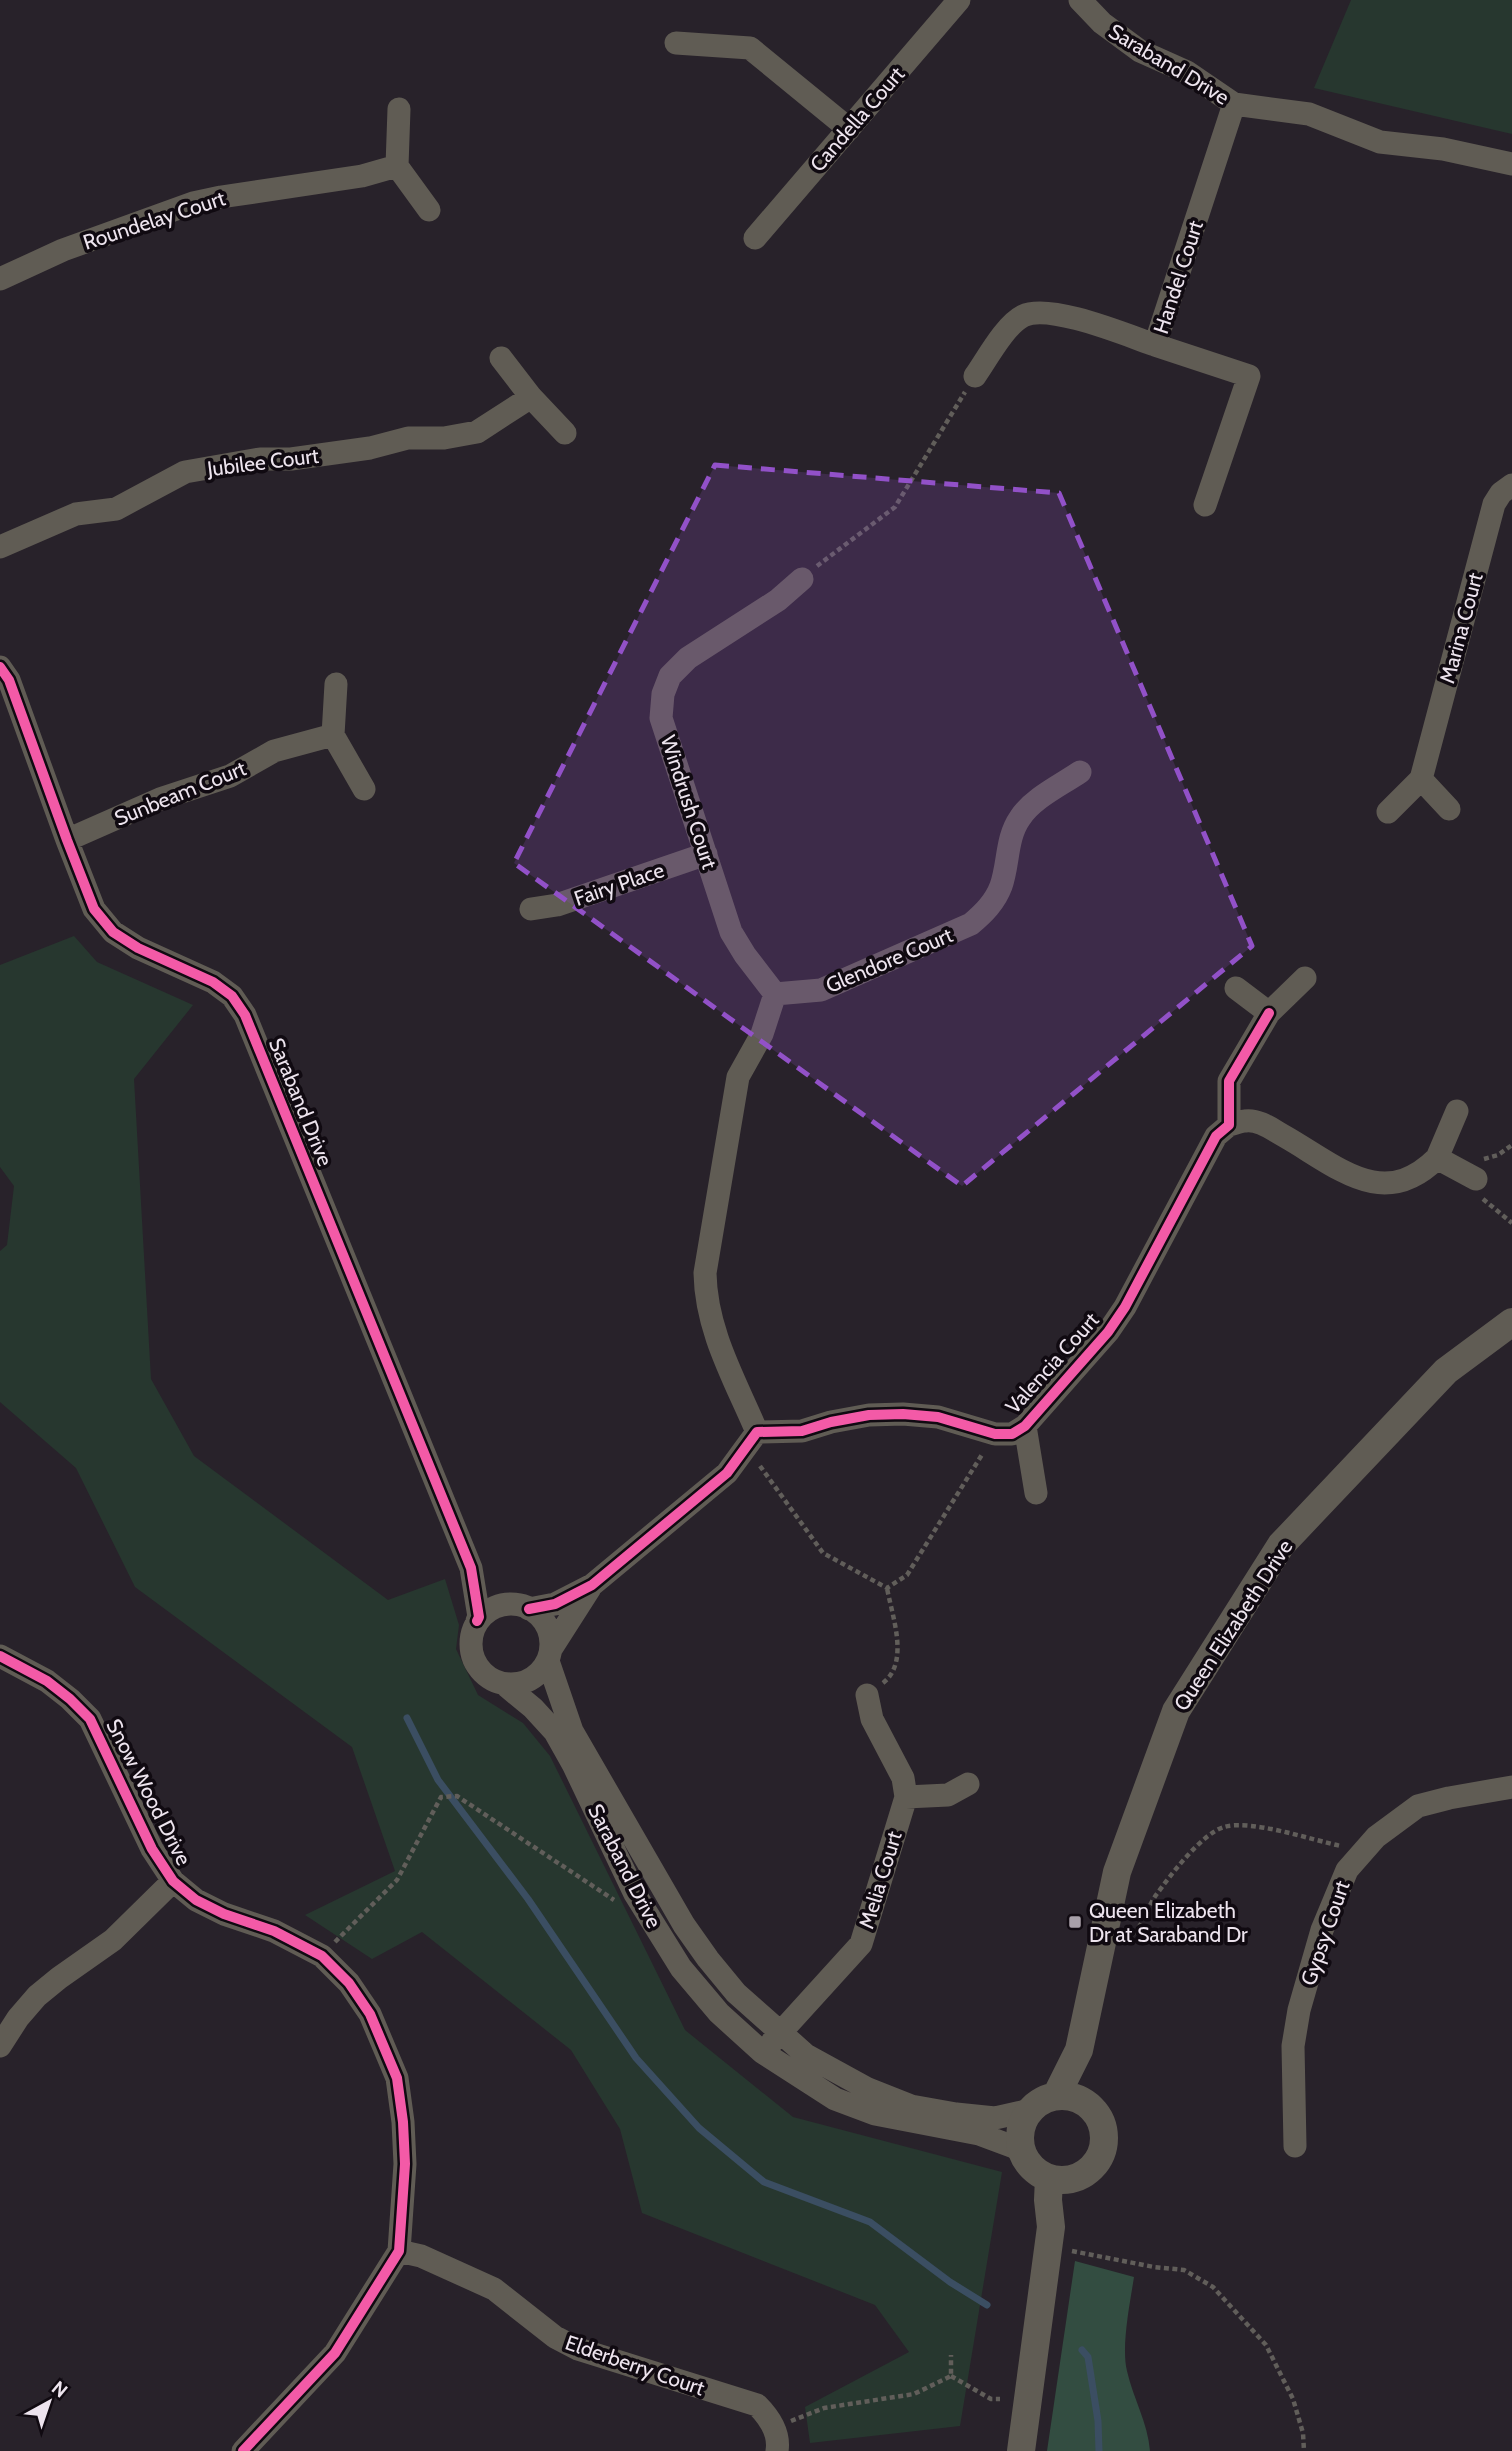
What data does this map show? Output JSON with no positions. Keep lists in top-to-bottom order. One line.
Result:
{"streets":{"street":["Saraband Drive","Candella Court","Roundelay Court","Handel Court","Jubilee Court","Marina Court","Sunbeam Court","Windrush Court","Fairy Place","Glendore Court","Valencia Court","Queen Elizabeth Drive","Snow Wood Drive","Melia Court","Gypsy Court","Elderberry Court"]},"crossings":[["Saraband Drive","Handel Court"],["Saraband Drive","Sunbeam Court"],["Saraband Drive","Queen Elizabeth Drive"],["Saraband Drive","Melia Court"],["Windrush Court","Fairy Place"],["Windrush Court","Glendore Court"],["Snow Wood Drive","Elderberry Court"]],"places":{"transit":["Queen Elizabeth Dr at Saraband Dr"]},"north":"top right"}
